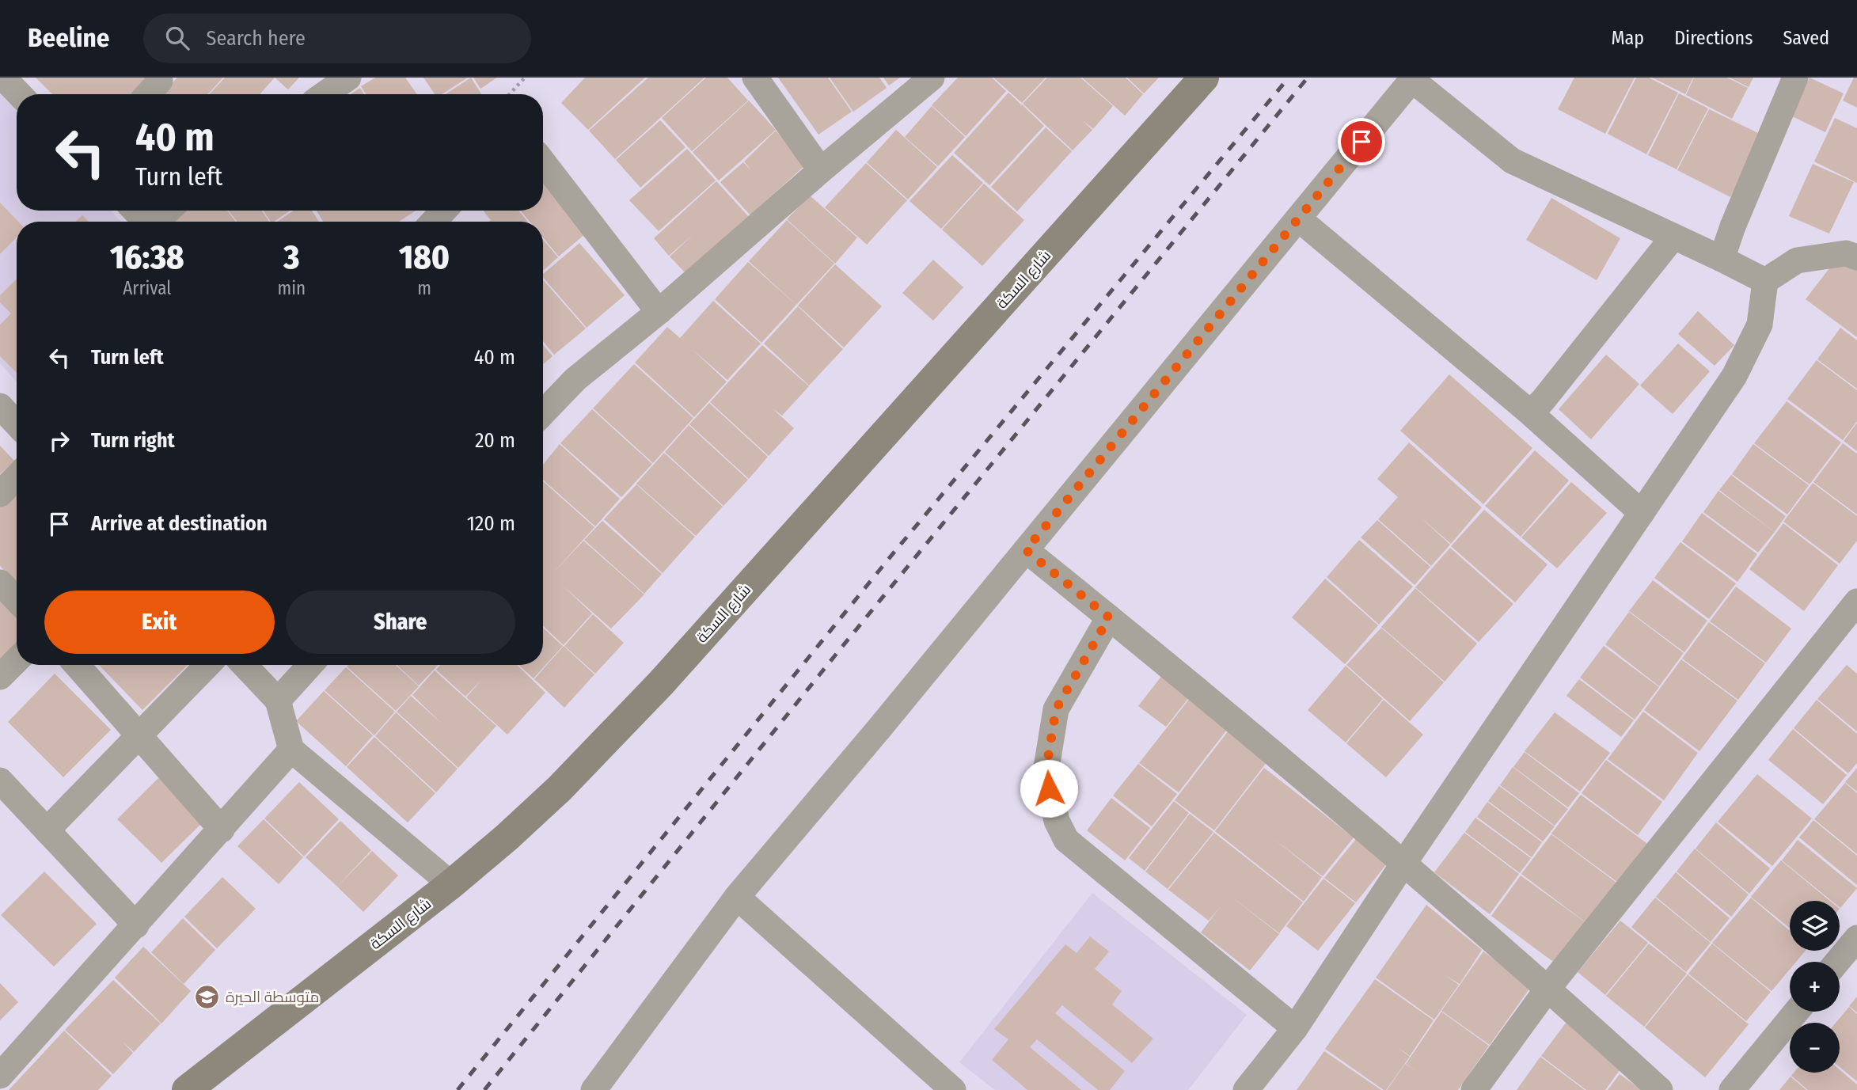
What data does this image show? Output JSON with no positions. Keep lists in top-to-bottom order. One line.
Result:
{"streets":{"street":["شارع السكة"]},"places":{"school or university":["متوسطة الحيرة"]},"page":{"header":"Beeline","search":"Search here","nav":["Map","Directions","Saved"],"turn":["40 m","Turn left"],"eta":["16:38","Arrival","3","min","180","m"],"list":[{"name":"Turn left","value":"40 m"},{"name":"Turn right","value":"20 m"},{"name":"Arrive at destination","value":"120 m"}],"buttons":["Exit","Share"],"map_buttons":["+","−"]}}
